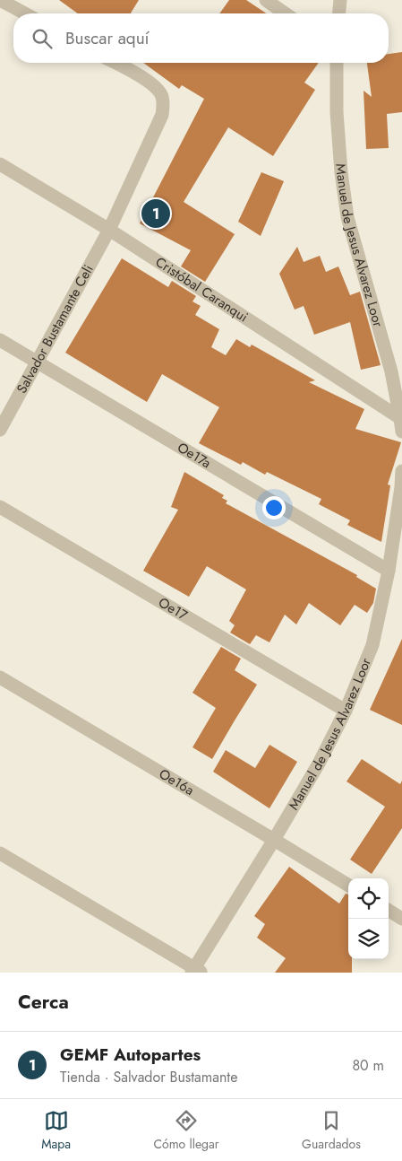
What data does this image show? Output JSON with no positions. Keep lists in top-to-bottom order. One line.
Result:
{"streets":{"street":["Manuel de Jesus Alvarez Loor","Cristóbal Caranqui","Salvador Bustamante Celi","Oe17a","Oe17","Oe16a"]},"crossings":[["Manuel de Jesus Alvarez Loor","Cristóbal Caranqui"],["Manuel de Jesus Alvarez Loor","Oe17a"],["Manuel de Jesus Alvarez Loor","Oe17"],["Manuel de Jesus Alvarez Loor","Oe16a"],["Cristóbal Caranqui","Salvador Bustamante Celi"],["Salvador Bustamante Celi","Oe17a"]],"page":{"search":"Buscar aquí","pins":"1","heading":"Cerca","list":[{"mark":"1","name":"GEMF Autopartes","note":"Tienda · Salvador Bustamante","value":"80 m"}],"nav":["Mapa","Cómo llegar","Guardados"]}}
